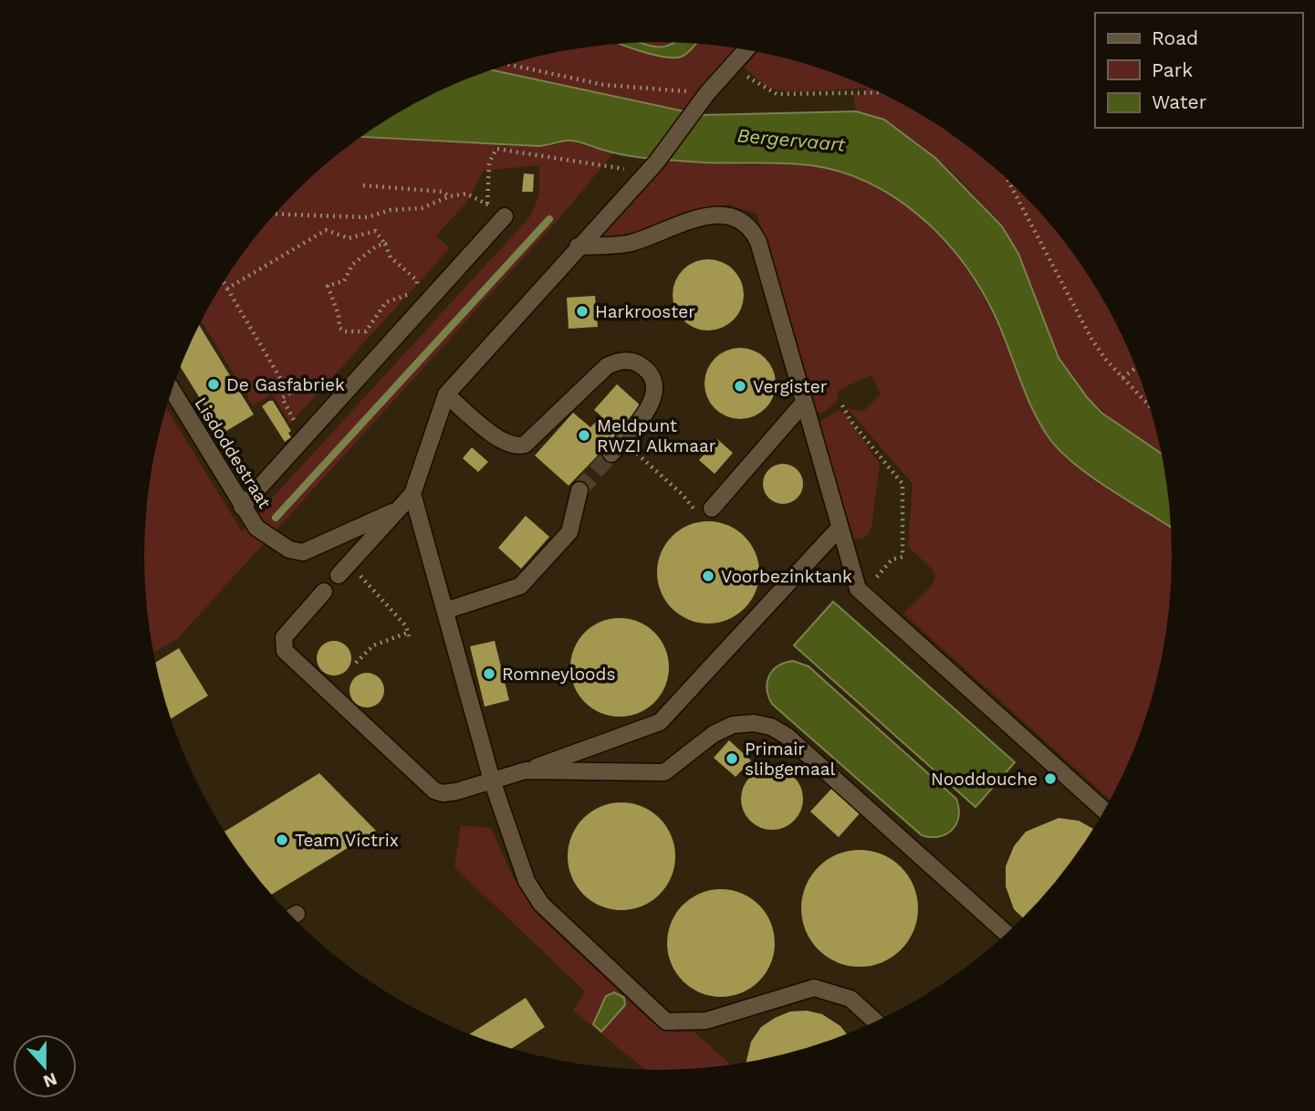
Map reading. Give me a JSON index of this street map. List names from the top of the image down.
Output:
{
  "streets": {
    "street": ["Lisdoddestraat"]
  },
  "water": ["Bergervaart"],
  "places": [
    "Harkrooster",
    "De Gasfabriek",
    "Vergister",
    "Meldpunt RWZI Alkmaar",
    "Voorbezinktank",
    "Romneyloods",
    "Primair slibgemaal",
    "Nooddouche",
    "Team Victrix"
  ],
  "legend": ["Road", "Park", "Water"],
  "north": "bottom"
}
